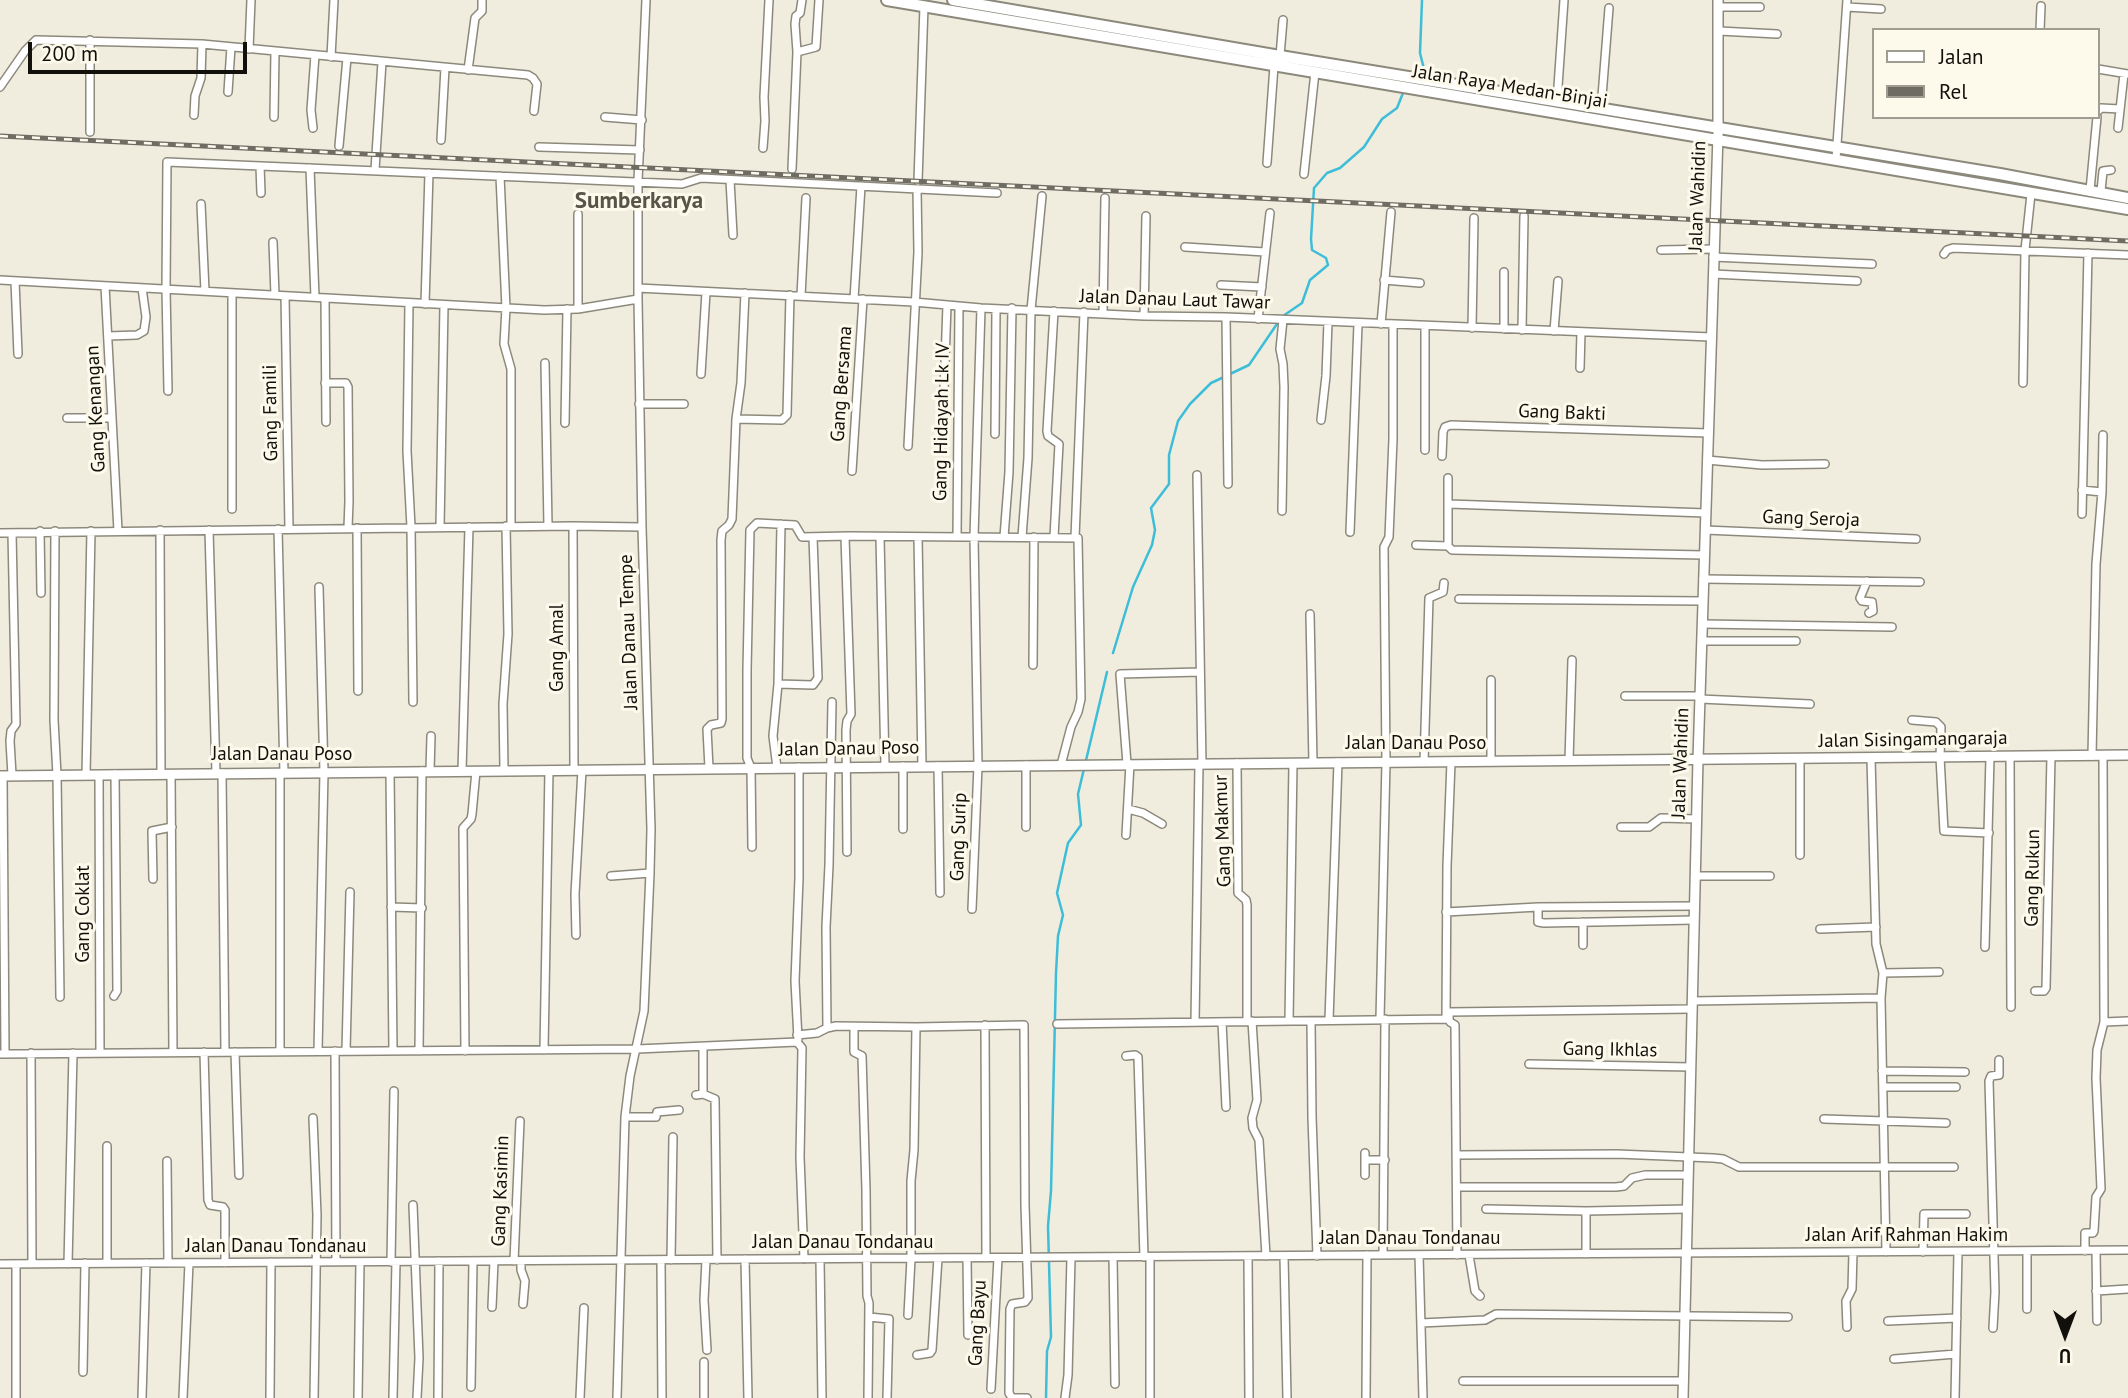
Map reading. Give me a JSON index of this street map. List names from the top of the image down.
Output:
{
  "streets": {
    "main road": ["Jalan Raya Medan-Binjai"],
    "street": [
      "Jalan Wahidin",
      "Jalan Danau Laut Tawar",
      "Gang Bersama",
      "Gang Kenangan",
      "Gang Famili",
      "Gang Bakti",
      "Gang Hidayah Lk IV",
      "Gang Seroja",
      "Jalan Danau Tempe",
      "Gang Amal",
      "Jalan Sisingamangaraja",
      "Jalan Danau Poso",
      "Gang Makmur",
      "Gang Surip",
      "Gang Rukun",
      "Gang Coklat",
      "Gang Ikhlas",
      "Gang Kasimin",
      "Jalan Arif Rahman Hakim",
      "Jalan Danau Tondanau",
      "Gang Bayu"
    ]
  },
  "crossings": [
    ["Jalan Raya Medan-Binjai", "Jalan Wahidin"],
    ["Jalan Wahidin", "Jalan Danau Laut Tawar"],
    ["Jalan Wahidin", "Gang Bakti"],
    ["Jalan Wahidin", "Gang Seroja"],
    ["Jalan Wahidin", "Jalan Sisingamangaraja"],
    ["Jalan Wahidin", "Jalan Danau Poso"],
    ["Jalan Wahidin", "Gang Ikhlas"],
    ["Jalan Wahidin", "Jalan Arif Rahman Hakim"],
    ["Jalan Wahidin", "Jalan Danau Tondanau"],
    ["Jalan Danau Laut Tawar", "Gang Bersama"],
    ["Jalan Danau Laut Tawar", "Gang Hidayah Lk IV"],
    ["Jalan Danau Laut Tawar", "Jalan Danau Tempe"],
    ["Jalan Danau Laut Tawar", "Gang Surip"],
    ["Jalan Danau Tempe", "Jalan Danau Poso"],
    ["Jalan Danau Tempe", "Jalan Danau Tondanau"],
    ["Gang Amal", "Jalan Danau Poso"],
    ["Jalan Sisingamangaraja", "Jalan Danau Poso"],
    ["Jalan Sisingamangaraja", "Gang Rukun"],
    ["Jalan Danau Poso", "Gang Makmur"],
    ["Jalan Danau Poso", "Gang Surip"],
    ["Jalan Danau Poso", "Gang Coklat"],
    ["Gang Makmur", "Jalan Danau Tondanau"],
    ["Gang Kasimin", "Jalan Danau Tondanau"],
    ["Jalan Arif Rahman Hakim", "Jalan Danau Tondanau"],
    ["Jalan Danau Tondanau", "Gang Bayu"]
  ],
  "districts": ["Sumberkarya"],
  "legend": ["Jalan", "Rel"],
  "scale_bar": "200 m",
  "north": "bottom"
}
